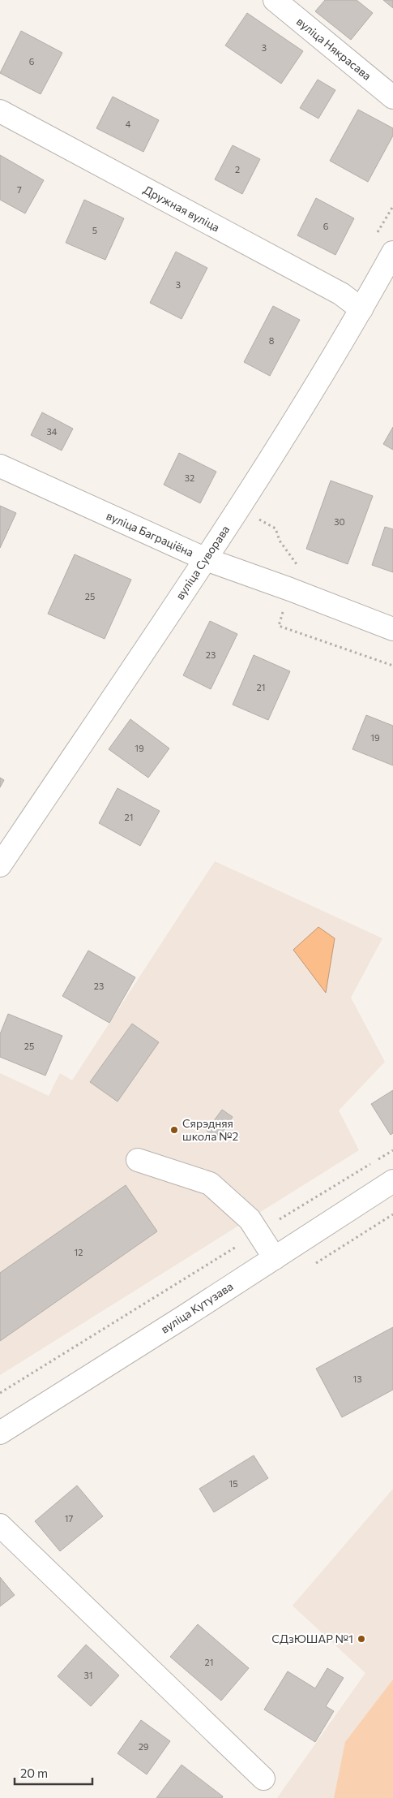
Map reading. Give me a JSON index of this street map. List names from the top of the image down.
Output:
{
  "streets": {
    "street": [
      "вуліца Някрасава",
      "Дружная вуліца",
      "вуліца Баграціёна",
      "вуліца Суворава",
      "вуліца Кутузава"
    ]
  },
  "crossings": [
    ["Дружная вуліца", "вуліца Суворава"],
    ["вуліца Баграціёна", "вуліца Суворава"]
  ],
  "places": ["Сярэдняя школа №2", "СДзЮШАР №1"],
  "house_numbers": [
    "3",
    "6",
    "4",
    "2",
    "7",
    "6",
    "5",
    "3",
    "8",
    "34",
    "32",
    "30",
    "25",
    "23",
    "21",
    "19",
    "19",
    "21",
    "23",
    "25",
    "12",
    "13",
    "15",
    "17",
    "21",
    "31",
    "29"
  ],
  "scale_bar": "20 m"
}
